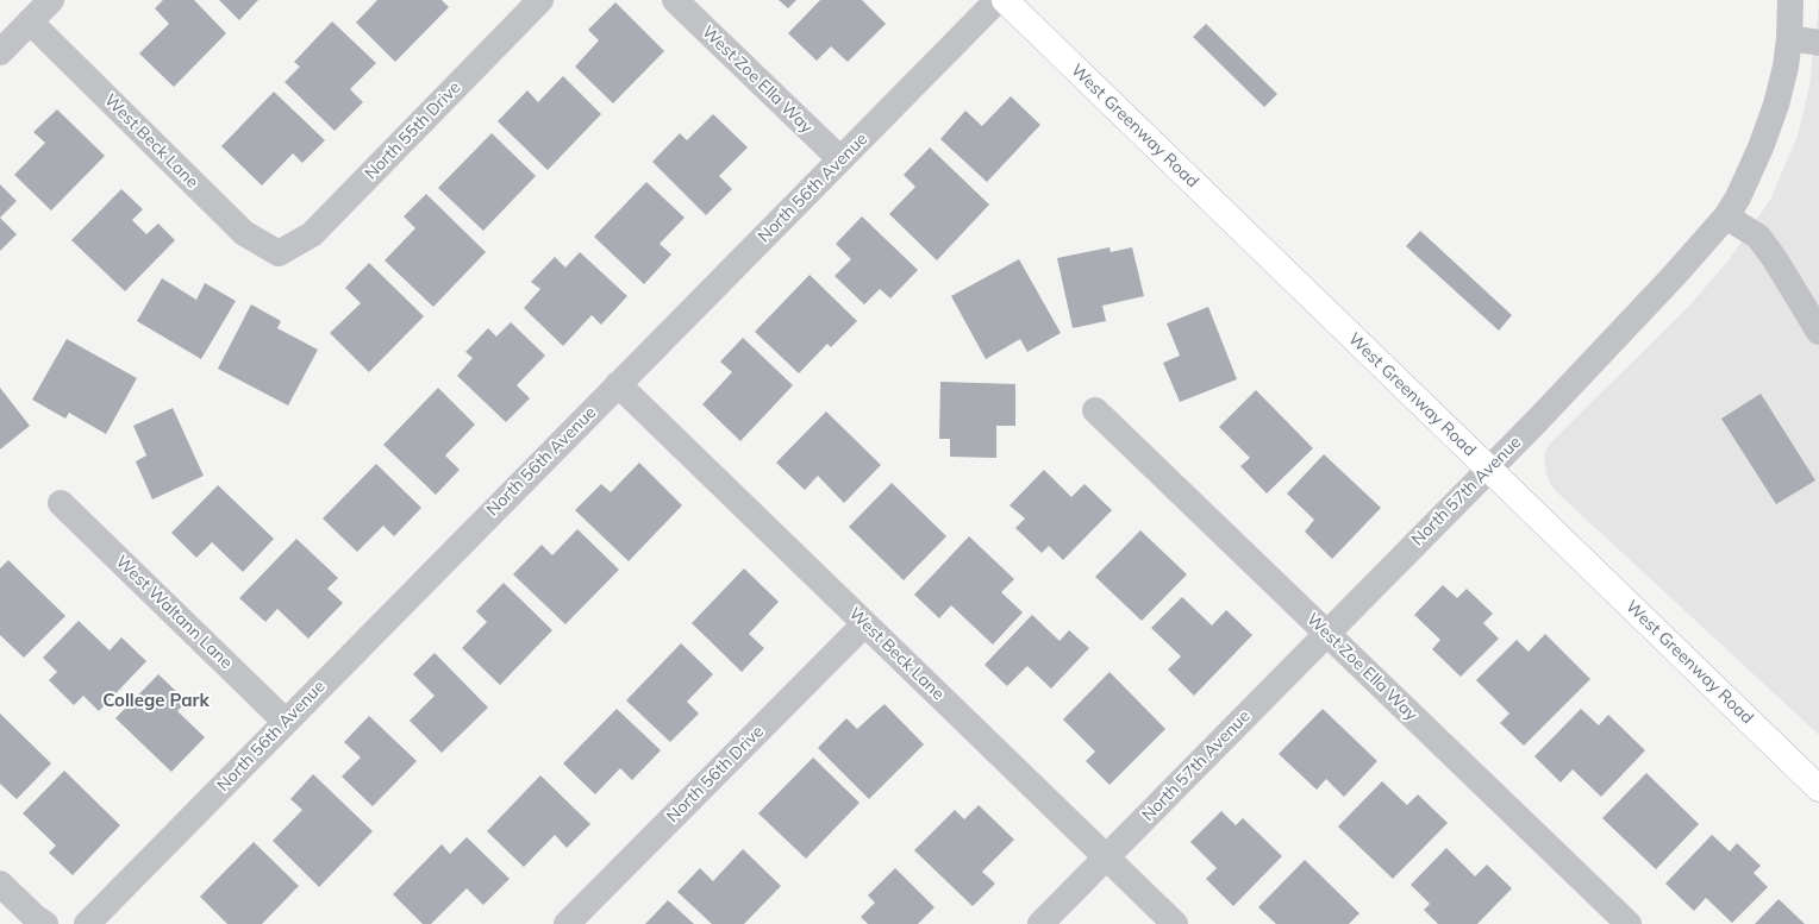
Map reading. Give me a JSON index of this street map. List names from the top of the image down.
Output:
{
  "streets": {
    "main road": ["West Greenway Road"],
    "street": [
      "West Zoe Ella Way",
      "North 55th Drive",
      "West Beck Lane",
      "North 56th Avenue",
      "North 57th Avenue",
      "West Waltann Lane",
      "North 56th Drive"
    ]
  },
  "crossings": [
    ["West Zoe Ella Way", "North 56th Avenue"],
    ["West Zoe Ella Way", "North 57th Avenue"],
    ["West Greenway Road", "North 57th Avenue"],
    ["North 55th Drive", "West Beck Lane"],
    ["West Beck Lane", "North 56th Avenue"],
    ["West Beck Lane", "North 57th Avenue"],
    ["West Beck Lane", "North 56th Drive"],
    ["North 56th Avenue", "West Waltann Lane"]
  ],
  "districts": ["College Park"]
}
